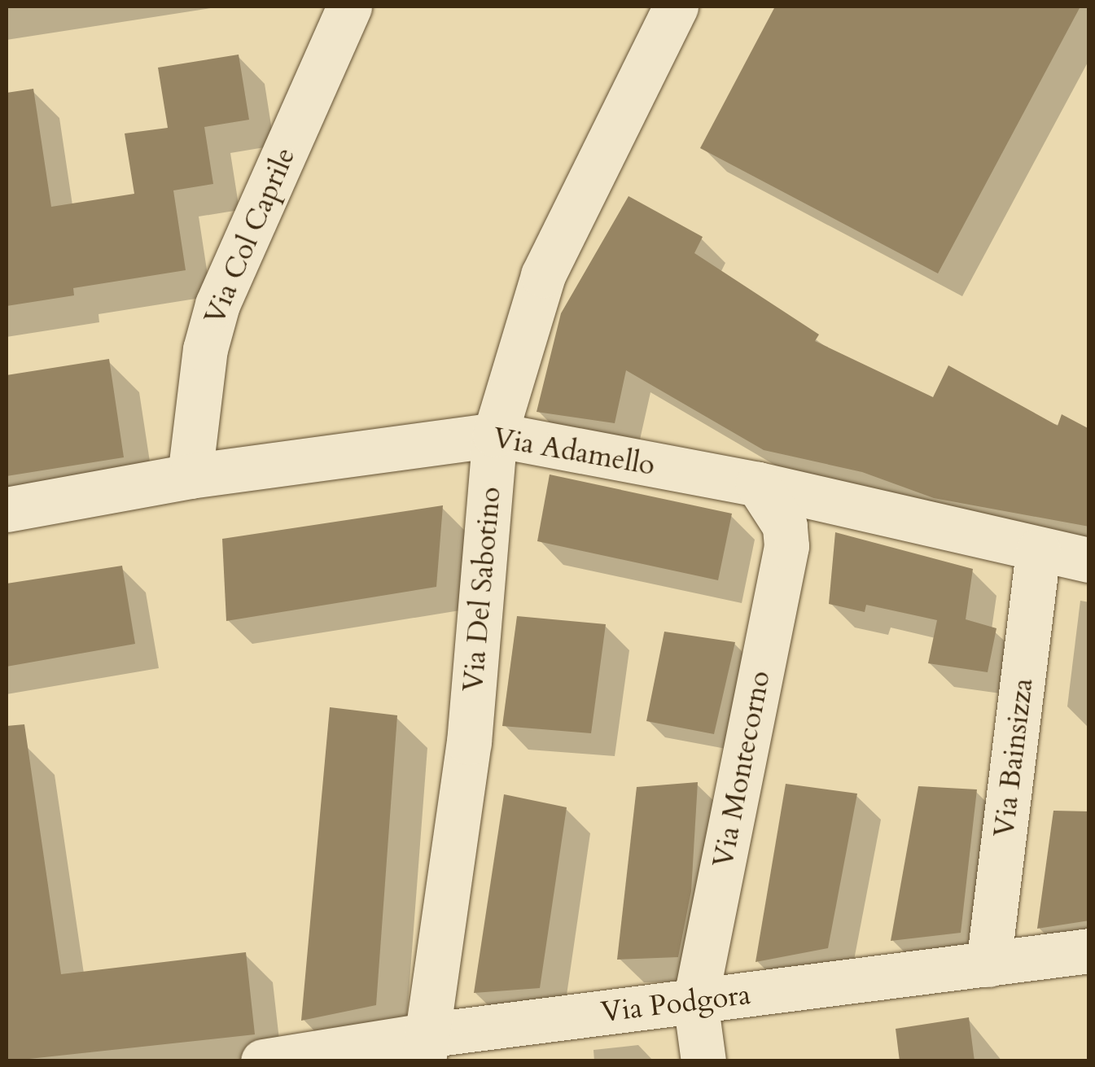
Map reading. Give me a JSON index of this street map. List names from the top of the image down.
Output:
{
  "streets": {
    "street": [
      "Via Col Caprile",
      "Via Adamello",
      "Via Del Sabotino",
      "Via Bainsizza",
      "Via Montecorno",
      "Via Podgora"
    ]
  },
  "crossings": [
    ["Via Col Caprile", "Via Adamello"],
    ["Via Adamello", "Via Del Sabotino"],
    ["Via Adamello", "Via Bainsizza"],
    ["Via Adamello", "Via Montecorno"],
    ["Via Del Sabotino", "Via Podgora"],
    ["Via Bainsizza", "Via Podgora"],
    ["Via Montecorno", "Via Podgora"]
  ]
}
